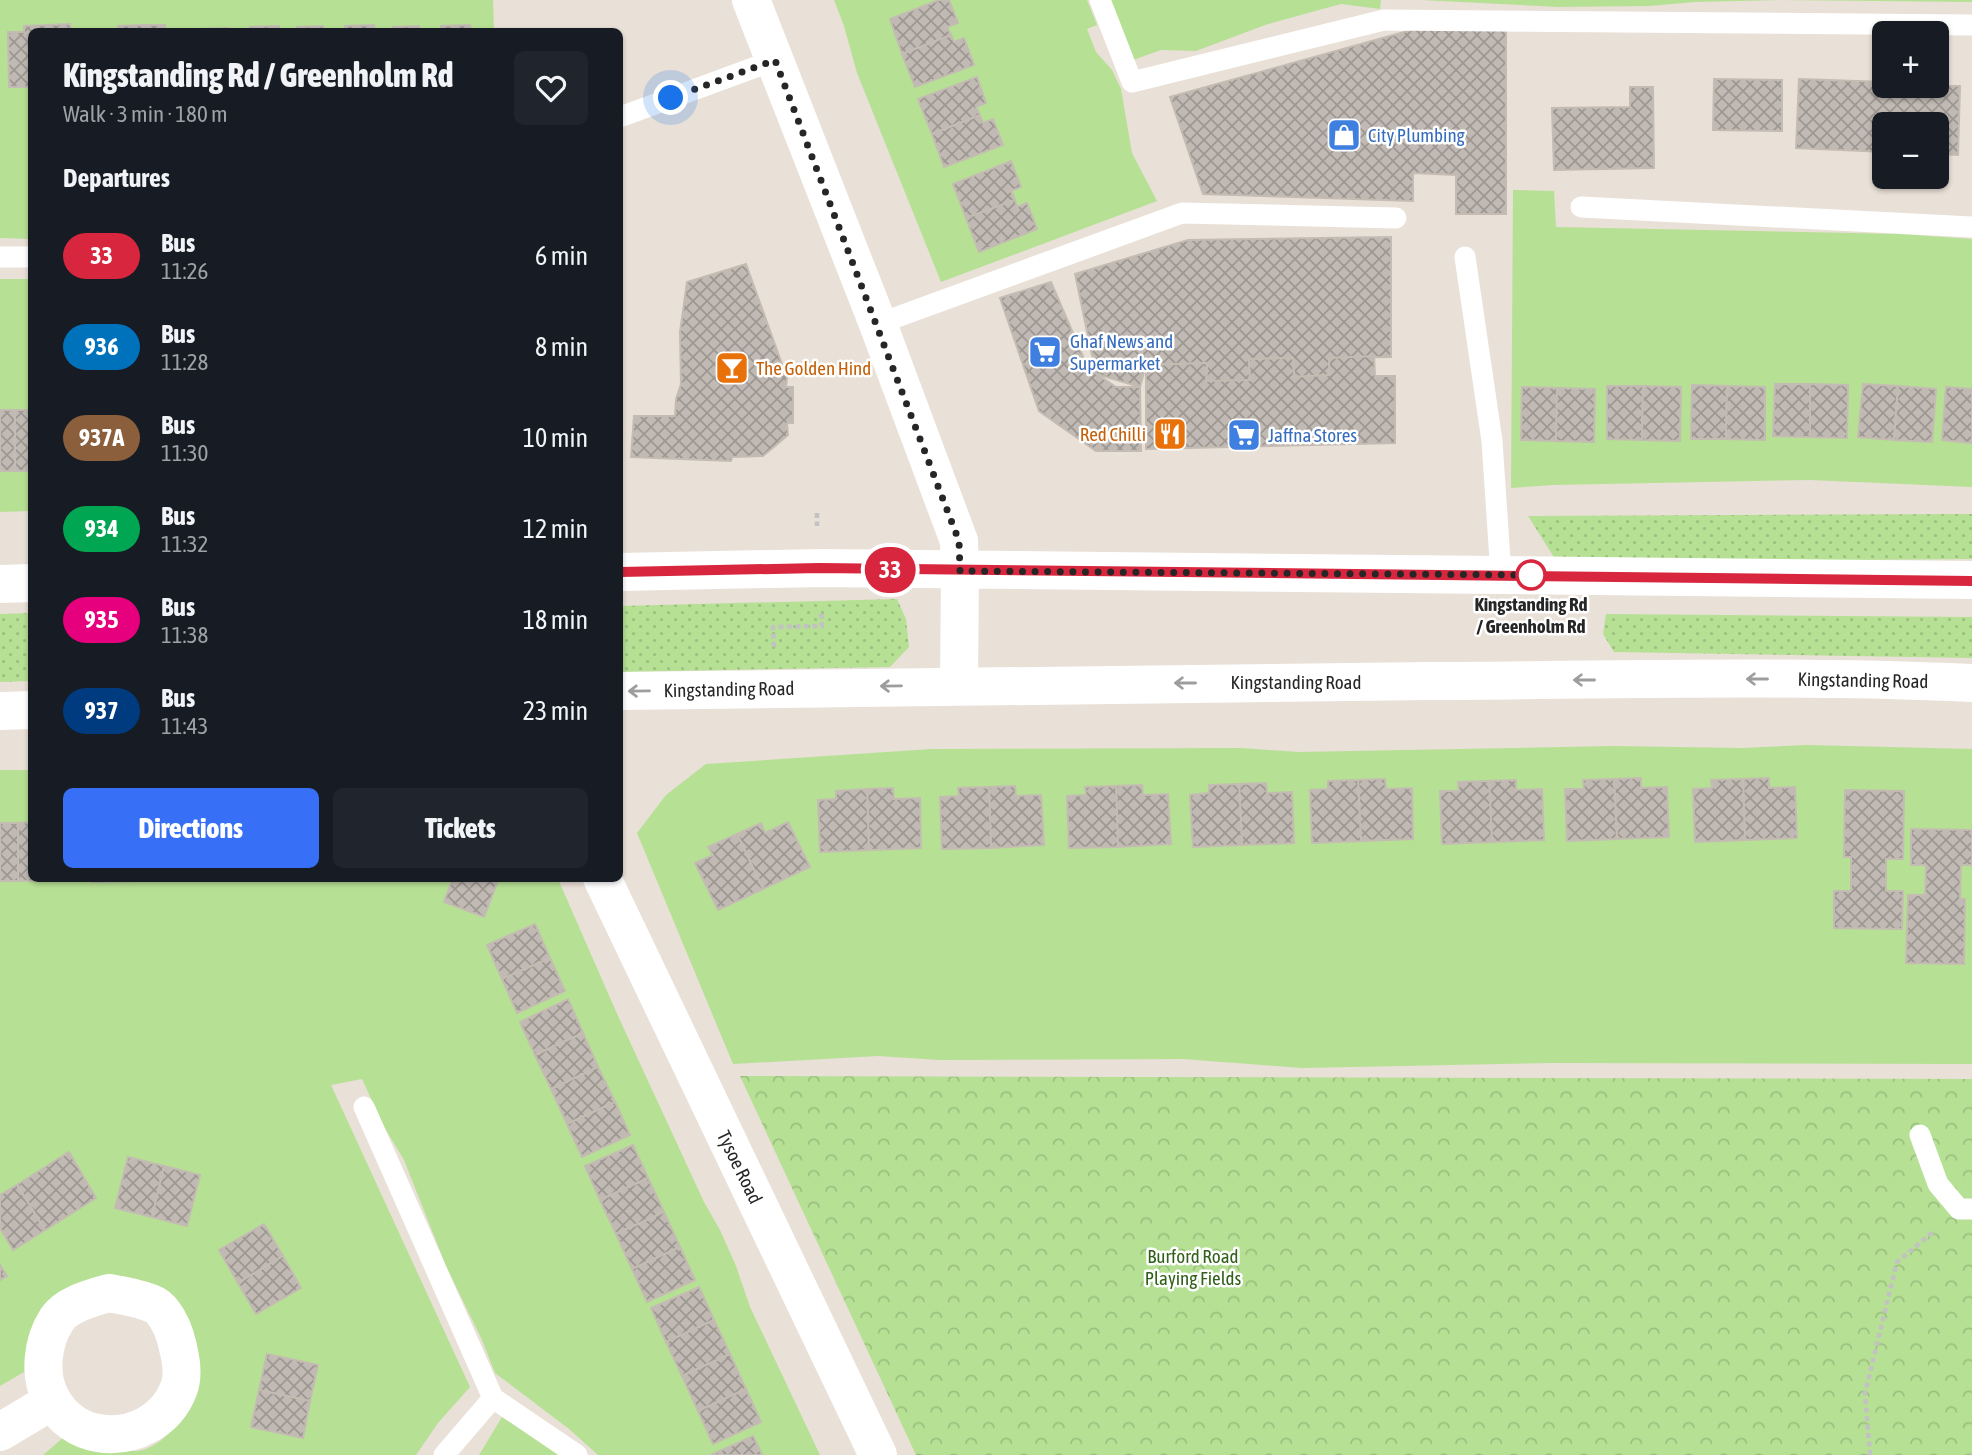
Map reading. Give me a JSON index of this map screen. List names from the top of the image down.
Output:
{
  "streets": {
    "main road": ["Kingstanding Road", "Tysoe Road"]
  },
  "parks": ["Burford Road Playing Fields"],
  "places": {
    "shop": ["City Plumbing"],
    "supermarket": ["Ghaf News and Supermarket", "Jaffna Stores"],
    "bar": ["The Golden Hind"],
    "restaurant": ["Red Chilli"],
    "other": ["Kingstanding Rd / Greenholm Rd"]
  },
  "lines": ["bus line 33"],
  "page": {
    "on_map": "33",
    "map_buttons": ["+", "−"],
    "heading": [
      ["Kingstanding Rd / Greenholm Rd", "Walk · 3 min · 180 m"],
      "Departures"
    ],
    "list": [
      {
        "mark": "33",
        "name": "Bus",
        "note": "11:26",
        "value": "6 min"
      },
      {
        "mark": "936",
        "name": "Bus",
        "note": "11:28",
        "value": "8 min"
      },
      {
        "mark": "937A",
        "name": "Bus",
        "note": "11:30",
        "value": "10 min"
      },
      {
        "mark": "934",
        "name": "Bus",
        "note": "11:32",
        "value": "12 min"
      },
      {
        "mark": "935",
        "name": "Bus",
        "note": "11:38",
        "value": "18 min"
      },
      {
        "mark": "937",
        "name": "Bus",
        "note": "11:43",
        "value": "23 min"
      }
    ],
    "buttons": ["Directions", "Tickets"]
  }
}
